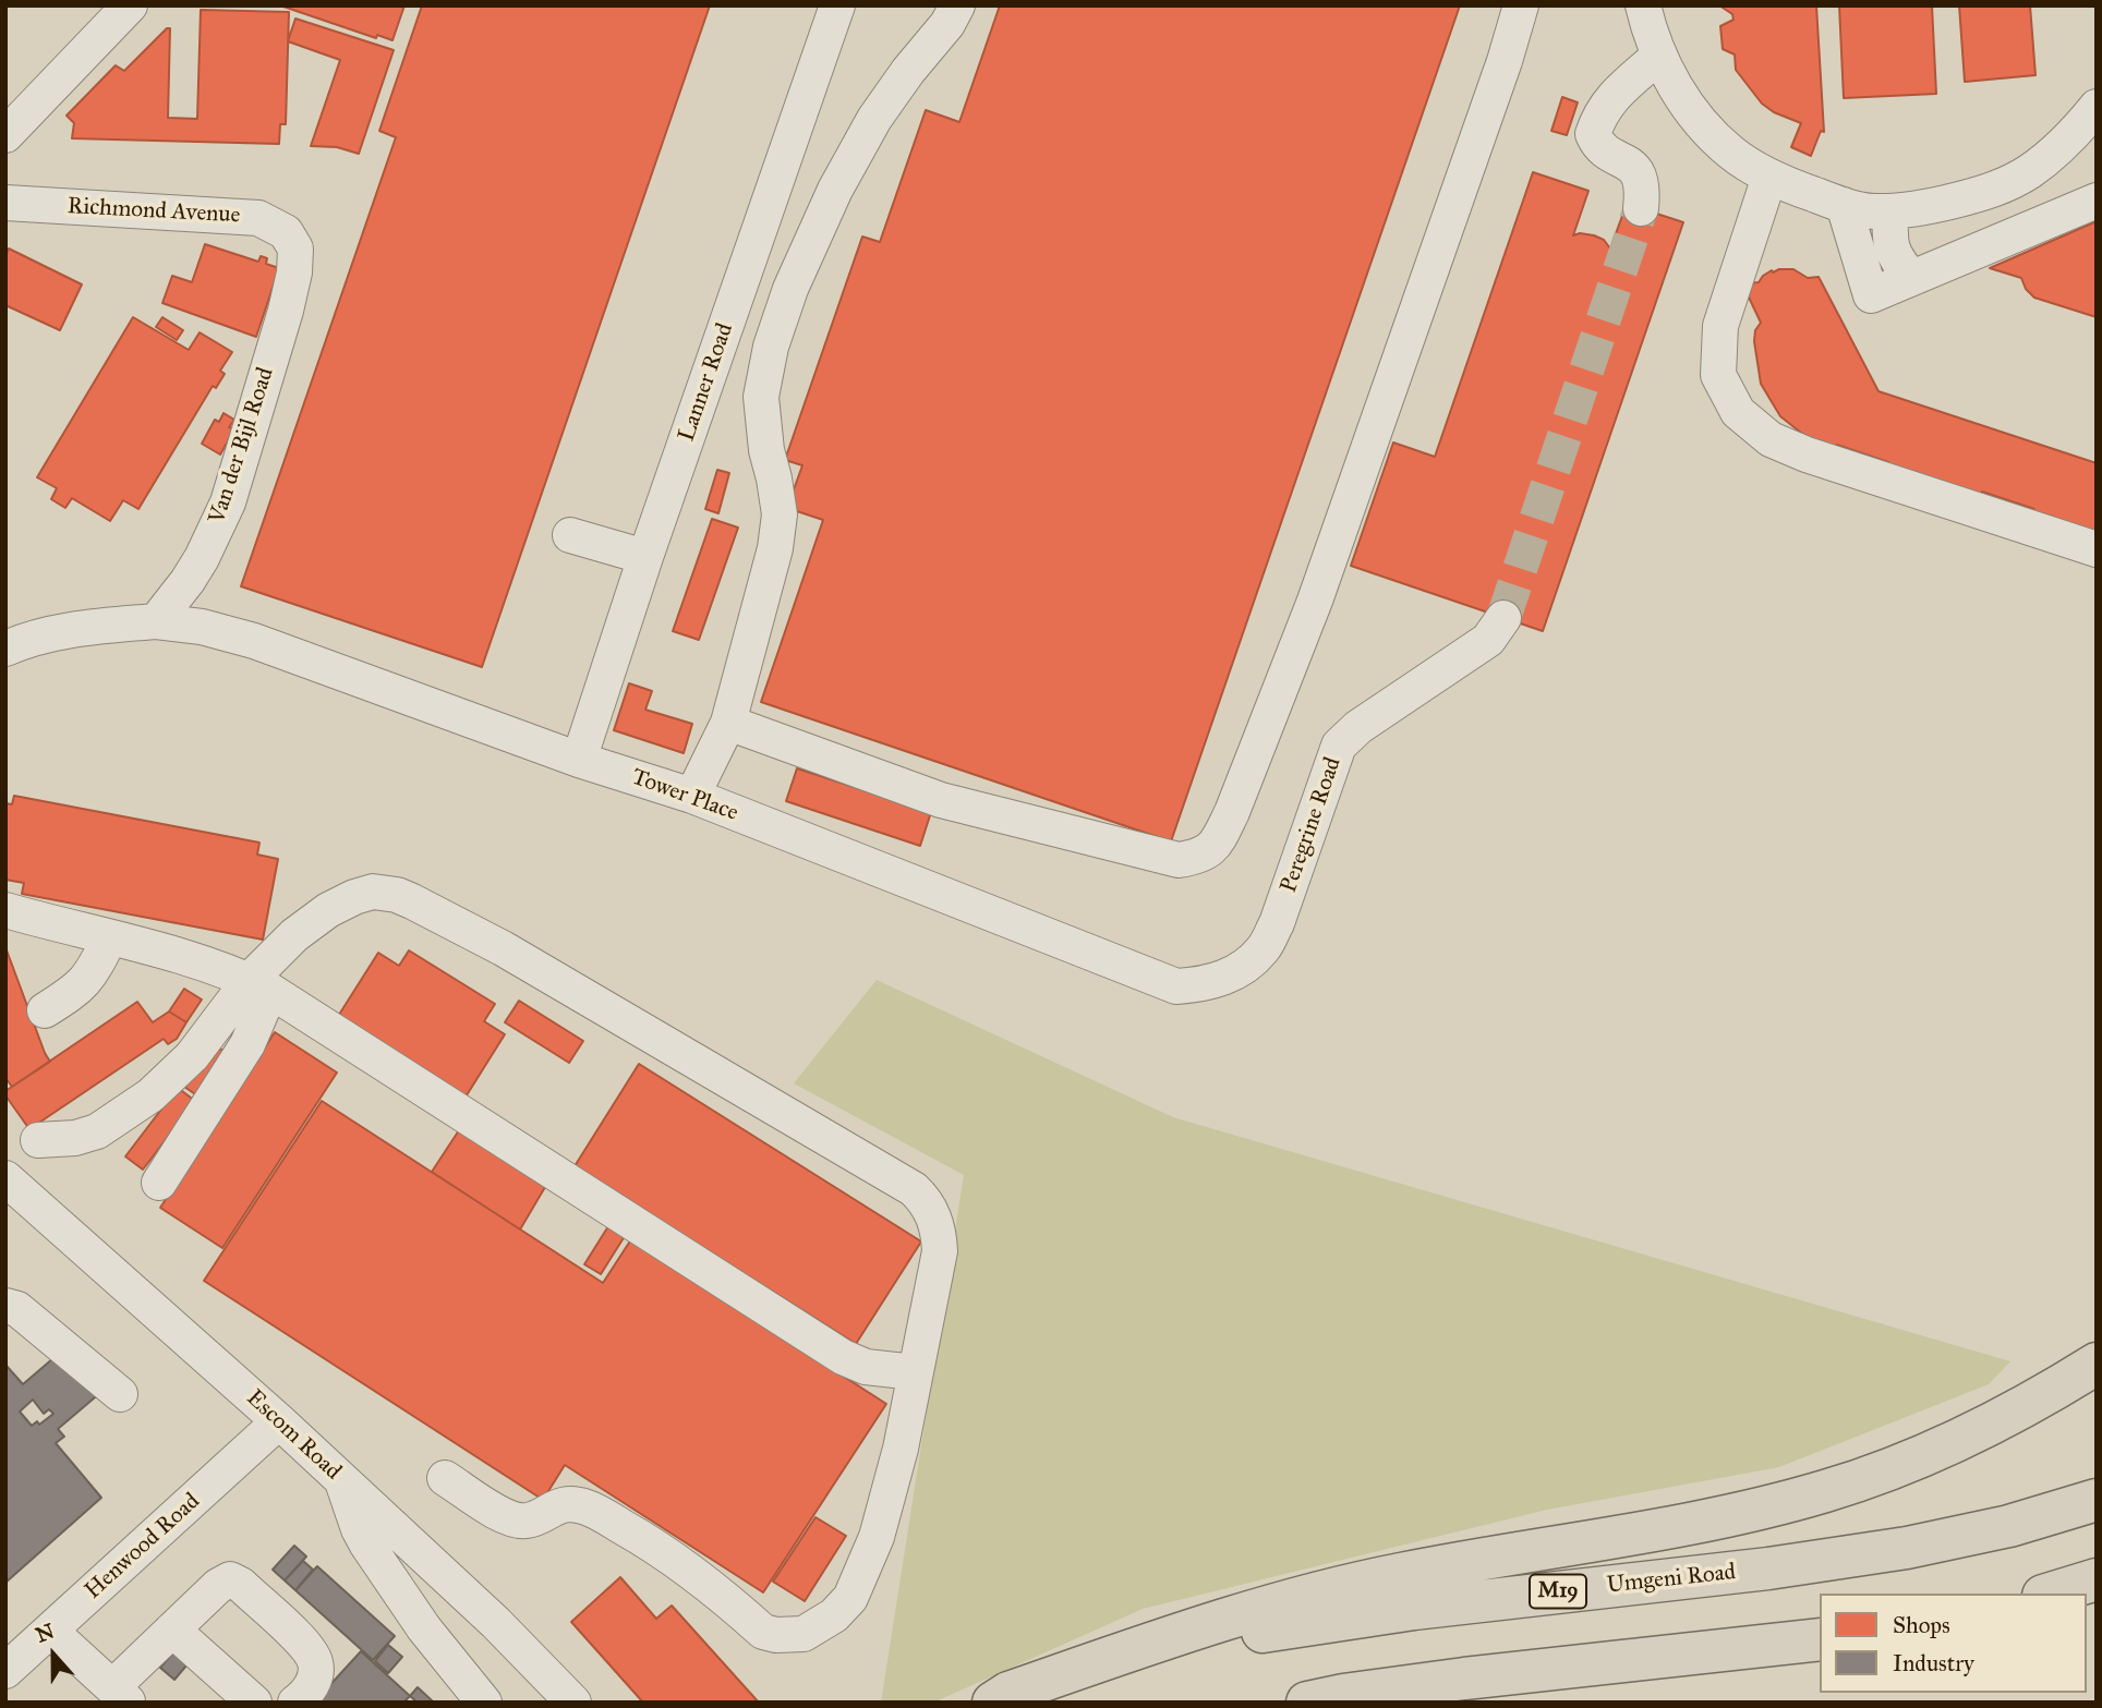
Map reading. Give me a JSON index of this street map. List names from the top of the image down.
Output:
{
  "streets": {
    "highway": ["Umgeni Road", "M19"],
    "street": [
      "Richmond Avenue",
      "Lanner Road",
      "Van der Bijl Road",
      "Tower Place",
      "Peregrine Road",
      "Escom Road",
      "Henwood Road"
    ]
  },
  "crossings": [
    ["Richmond Avenue", "Van der Bijl Road"],
    ["Lanner Road", "Tower Place"],
    ["Van der Bijl Road", "Tower Place"],
    ["Tower Place", "Peregrine Road"],
    ["Escom Road", "Henwood Road"]
  ],
  "legend": ["Shops", "Industry"],
  "north": "top"
}
